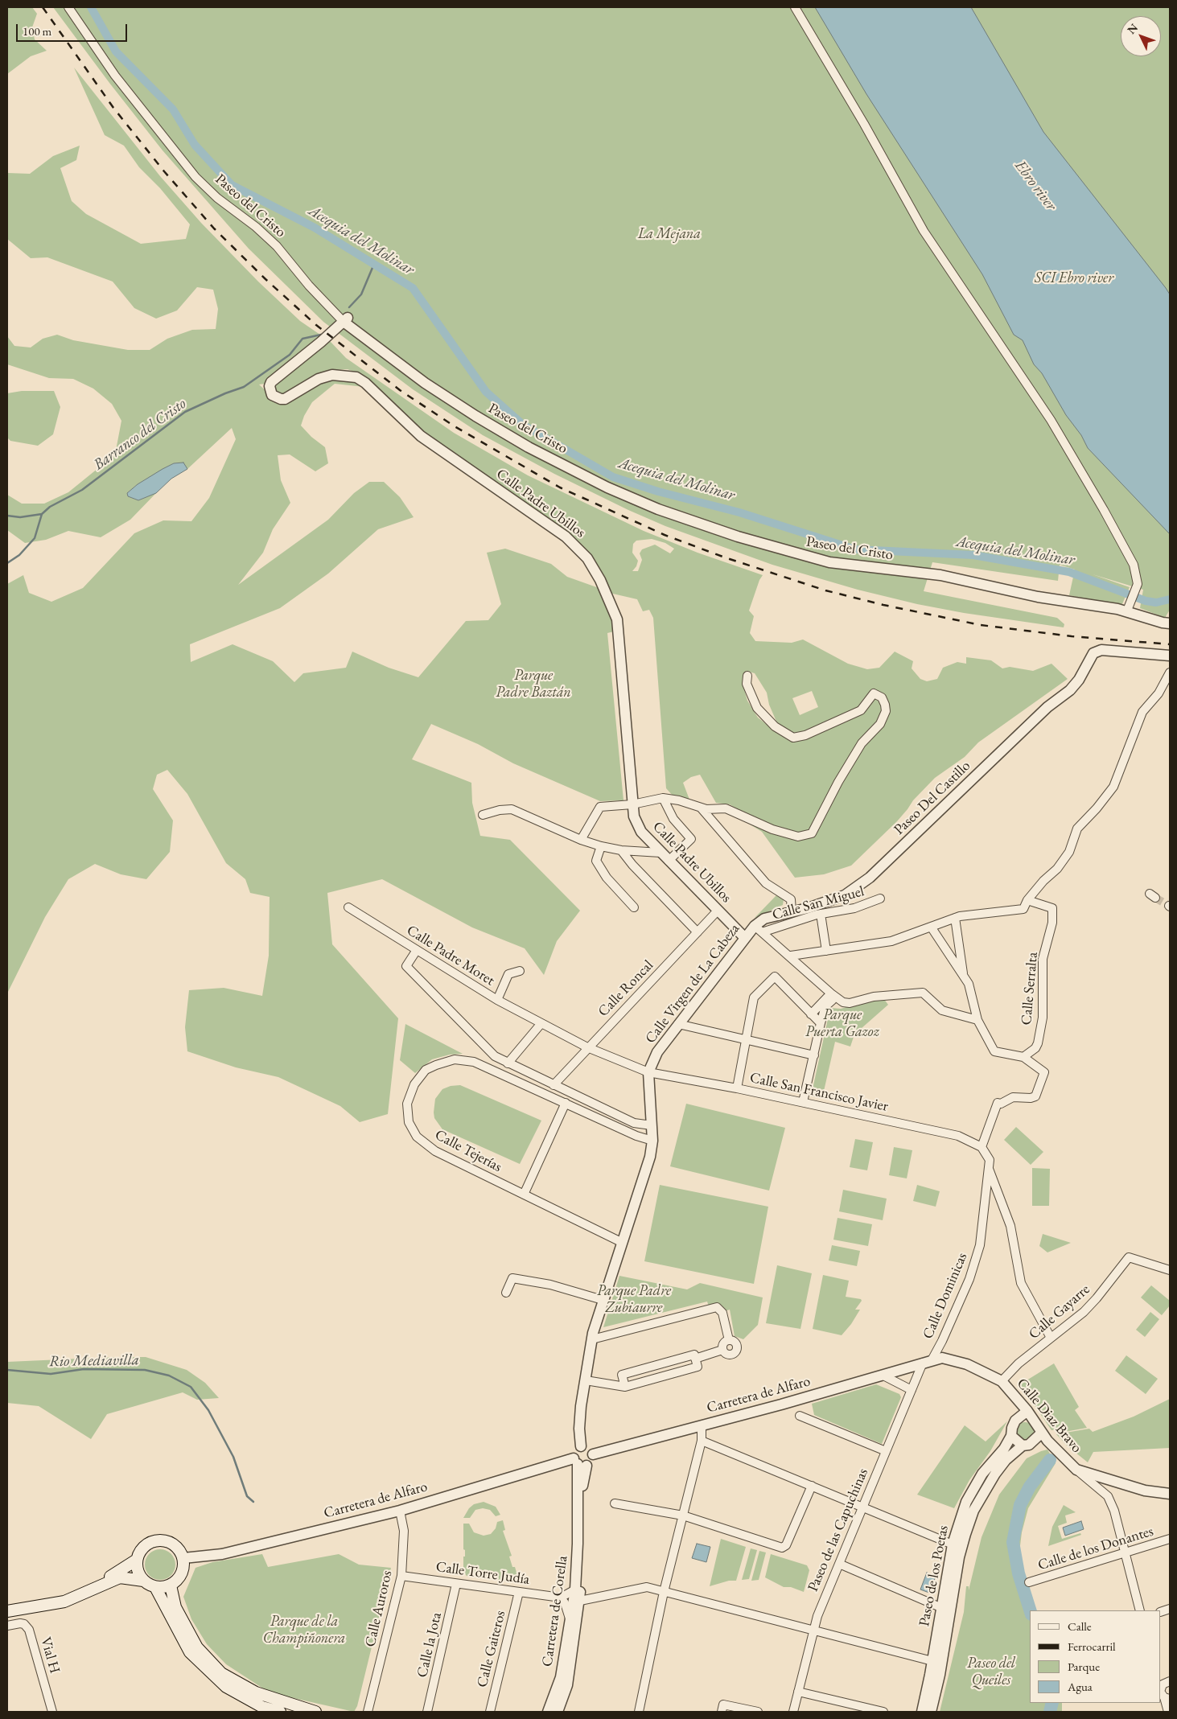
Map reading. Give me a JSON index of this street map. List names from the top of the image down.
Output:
{
  "streets": {
    "street": [
      "Paseo del Cristo",
      "Calle Padre Ubillos",
      "Paseo Del Castillo",
      "Calle San Miguel",
      "Calle Padre Moret",
      "Calle Virgen de La Cabeza",
      "Calle Roncal",
      "Calle Serralta",
      "Calle San Francisco Javier",
      "Calle Tejerías",
      "Calle Dominicas",
      "Calle Gayarre",
      "Carretera de Alfaro",
      "Calle Diaz Bravo",
      "Paseo de las Capuchinas",
      "Calle de los Donantes",
      "Calle Torre Judía",
      "Paseo de los Poetas",
      "Calle Auroros",
      "Carretera de Corella",
      "Calle la Jota",
      "Calle Gaiteros",
      "Vial H"
    ]
  },
  "crossings": [
    ["Paseo del Cristo", "Calle Padre Ubillos"],
    ["Calle Padre Ubillos", "Calle Virgen de La Cabeza"],
    ["Calle Padre Ubillos", "Calle Roncal"],
    ["Paseo Del Castillo", "Calle San Miguel"],
    ["Paseo Del Castillo", "Calle Virgen de La Cabeza"],
    ["Calle San Miguel", "Calle Virgen de La Cabeza"],
    ["Calle Padre Moret", "Calle Virgen de La Cabeza"],
    ["Calle Padre Moret", "Calle Roncal"],
    ["Calle Padre Moret", "Calle San Francisco Javier"],
    ["Calle Virgen de La Cabeza", "Calle San Francisco Javier"],
    ["Calle Virgen de La Cabeza", "Calle Tejerías"],
    ["Calle Virgen de La Cabeza", "Carretera de Alfaro"],
    ["Calle Virgen de La Cabeza", "Carretera de Corella"],
    ["Calle San Francisco Javier", "Calle Dominicas"],
    ["Calle Dominicas", "Carretera de Alfaro"],
    ["Calle Dominicas", "Calle Diaz Bravo"],
    ["Calle Dominicas", "Paseo de las Capuchinas"],
    ["Calle Gayarre", "Calle Diaz Bravo"],
    ["Carretera de Alfaro", "Calle Diaz Bravo"],
    ["Carretera de Alfaro", "Paseo de las Capuchinas"],
    ["Carretera de Alfaro", "Calle Auroros"],
    ["Carretera de Alfaro", "Carretera de Corella"],
    ["Calle Diaz Bravo", "Paseo de las Capuchinas"],
    ["Calle Diaz Bravo", "Paseo de los Poetas"],
    ["Calle Torre Judía", "Calle Auroros"],
    ["Calle Torre Judía", "Calle la Jota"],
    ["Calle Torre Judía", "Calle Gaiteros"]
  ],
  "water": [
    "Ebro river",
    "Acequia del Molinar",
    "Barranco del Cristo",
    "Rio Mediavilla"
  ],
  "parks": [
    "La Mejana",
    "SCI Ebro river",
    "Parque Padre Baztán",
    "Parque Puerta Gazoz",
    "Parque Padre Zubiaurre",
    "Parque de la Champiñonera",
    "Paseo del Queiles"
  ],
  "legend": [
    "Calle",
    "Ferrocarril",
    "Parque",
    "Agua"
  ],
  "scale_bar": "100 m",
  "north": "top left"
}
